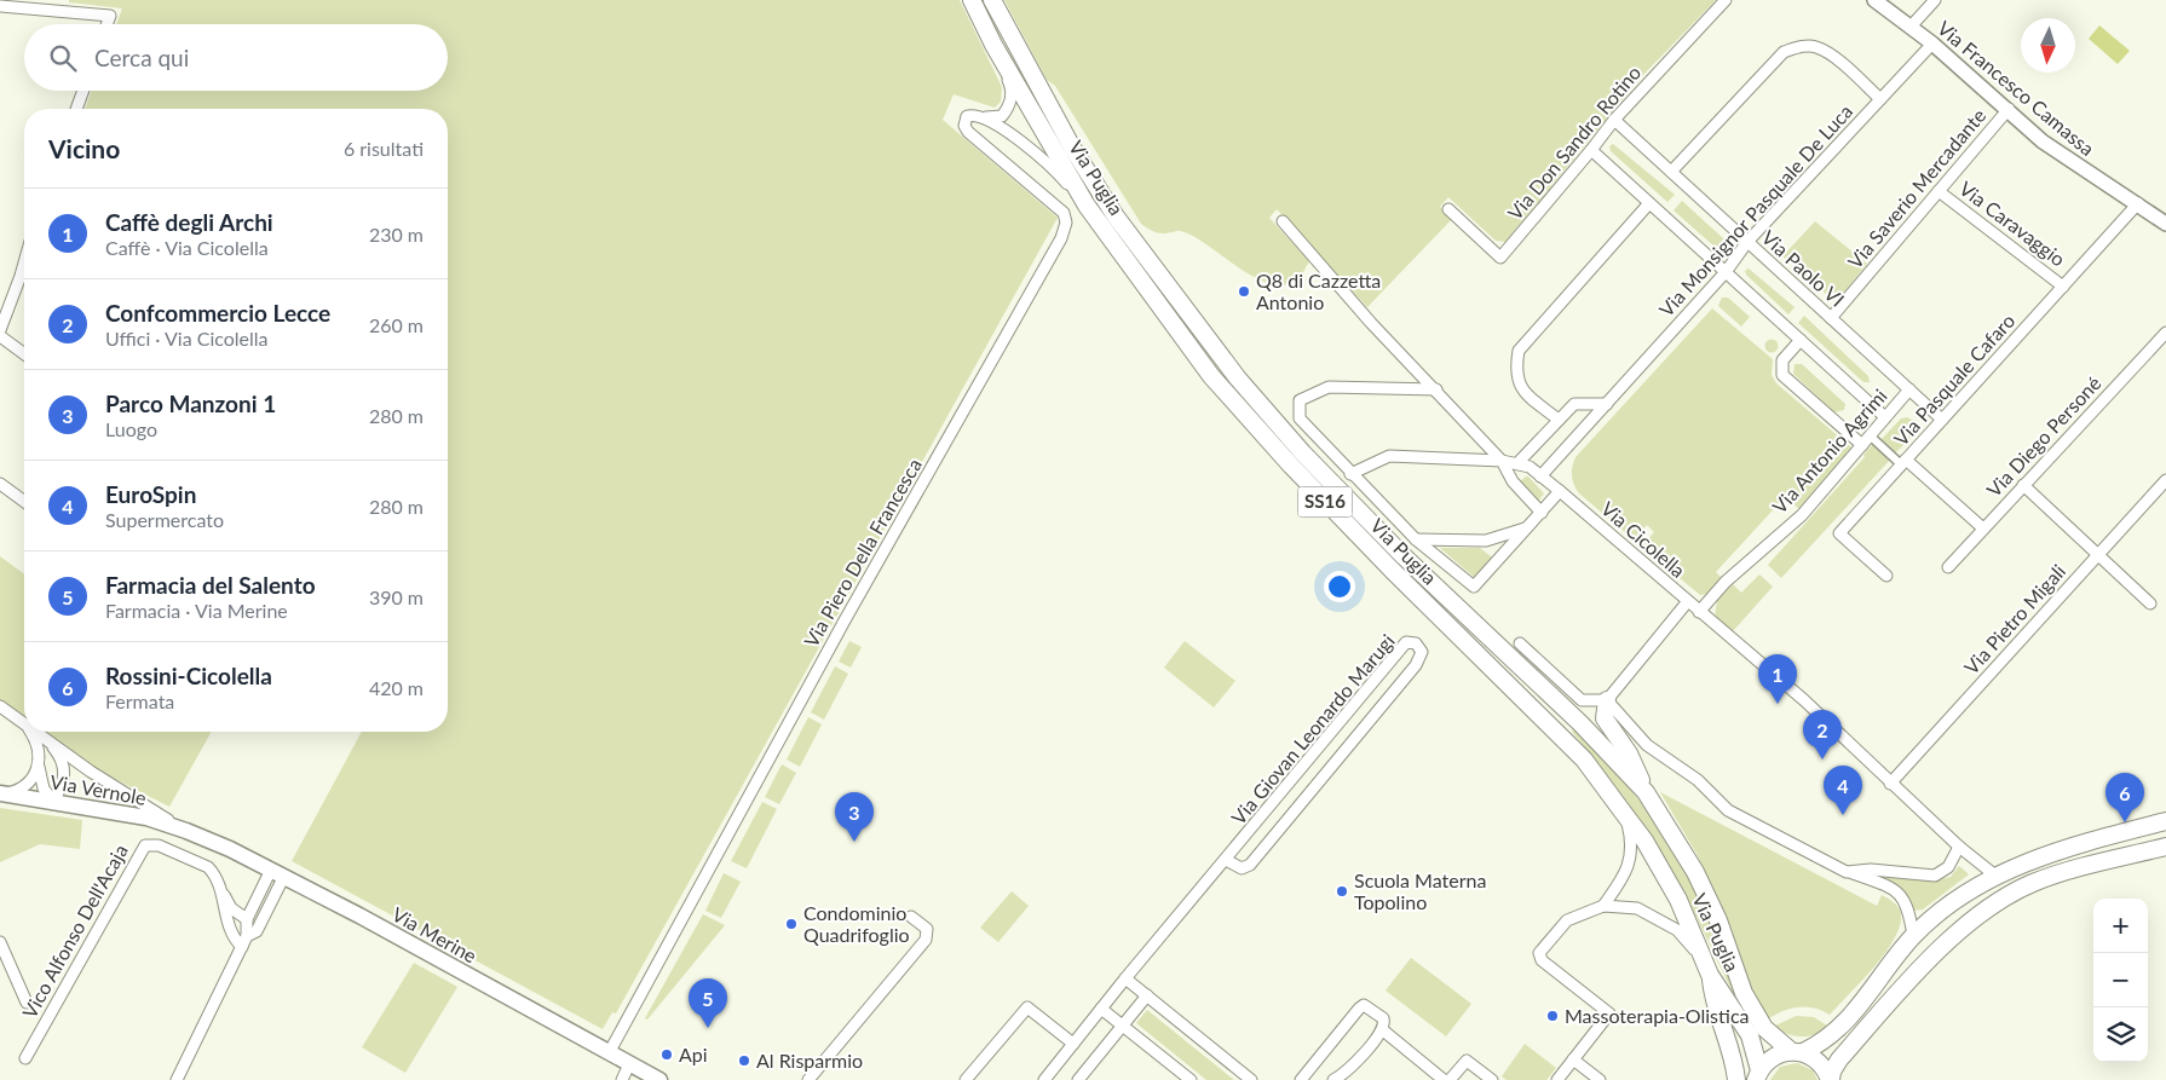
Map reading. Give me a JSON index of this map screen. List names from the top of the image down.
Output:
{
  "streets": {
    "main road": [
      "Via Puglia",
      "SS16",
      "Via Vernole",
      "Via Merine"
    ],
    "street": [
      "Via Francesco Camassa",
      "Via Don Sandro Rotino",
      "Via Saverio Mercadante",
      "Via Monsignor Pasquale De Luca",
      "Via Caravaggio",
      "Via Paolo VI",
      "Via Pasquale Cafaro",
      "Via Diego Personé",
      "Via Antonio Agrimi",
      "Via Cicolella",
      "Via Piero Della Francesca",
      "Via Pietro Migali",
      "Via Giovan Leonardo Marugi",
      "Vico Alfonso Dell'Acaja"
    ]
  },
  "crossings": [
    ["Via Francesco Camassa", "Via Saverio Mercadante"],
    ["Via Francesco Camassa", "Via Monsignor Pasquale De Luca"],
    ["Via Francesco Camassa", "Via Pasquale Cafaro"],
    ["Via Don Sandro Rotino", "Via Paolo VI"],
    ["Via Puglia", "SS16"],
    ["Via Puglia", "Via Piero Della Francesca"],
    ["Via Saverio Mercadante", "Via Caravaggio"],
    ["Via Saverio Mercadante", "Via Paolo VI"],
    ["Via Monsignor Pasquale De Luca", "Via Paolo VI"],
    ["Via Monsignor Pasquale De Luca", "Via Cicolella"],
    ["Via Caravaggio", "Via Pasquale Cafaro"],
    ["Via Paolo VI", "Via Pasquale Cafaro"],
    ["Via Paolo VI", "Via Antonio Agrimi"],
    ["Via Antonio Agrimi", "Via Cicolella"],
    ["Via Cicolella", "Via Pietro Migali"],
    ["Via Piero Della Francesca", "Via Merine"],
    ["Via Vernole", "Via Merine"]
  ],
  "places": [
    "Q8 di Cazzetta Antonio",
    "Scuola Materna Topolino",
    "Condominio Quadrifoglio",
    "Massoterapia-Olistica",
    "Api",
    "Al Risparmio"
  ],
  "north": "bottom",
  "page": {
    "search": "Cerca qui",
    "heading": ["Vicino", "6 risultati"],
    "list": [
      {
        "mark": "1",
        "name": "Caffè degli Archi",
        "note": "Caffè · Via Cicolella",
        "value": "230 m"
      },
      {
        "mark": "2",
        "name": "Confcommercio Lecce",
        "note": "Uffici · Via Cicolella",
        "value": "260 m"
      },
      {
        "mark": "3",
        "name": "Parco Manzoni 1",
        "note": "Luogo",
        "value": "280 m"
      },
      {
        "mark": "4",
        "name": "EuroSpin",
        "note": "Supermercato",
        "value": "280 m"
      },
      {
        "mark": "5",
        "name": "Farmacia del Salento",
        "note": "Farmacia · Via Merine",
        "value": "390 m"
      },
      {
        "mark": "6",
        "name": "Rossini-Cicolella",
        "note": "Fermata",
        "value": "420 m"
      }
    ],
    "pins": [
      "1",
      "2",
      "4",
      "6",
      "3",
      "5"
    ],
    "map_buttons": ["+", "−"]
  }
}
